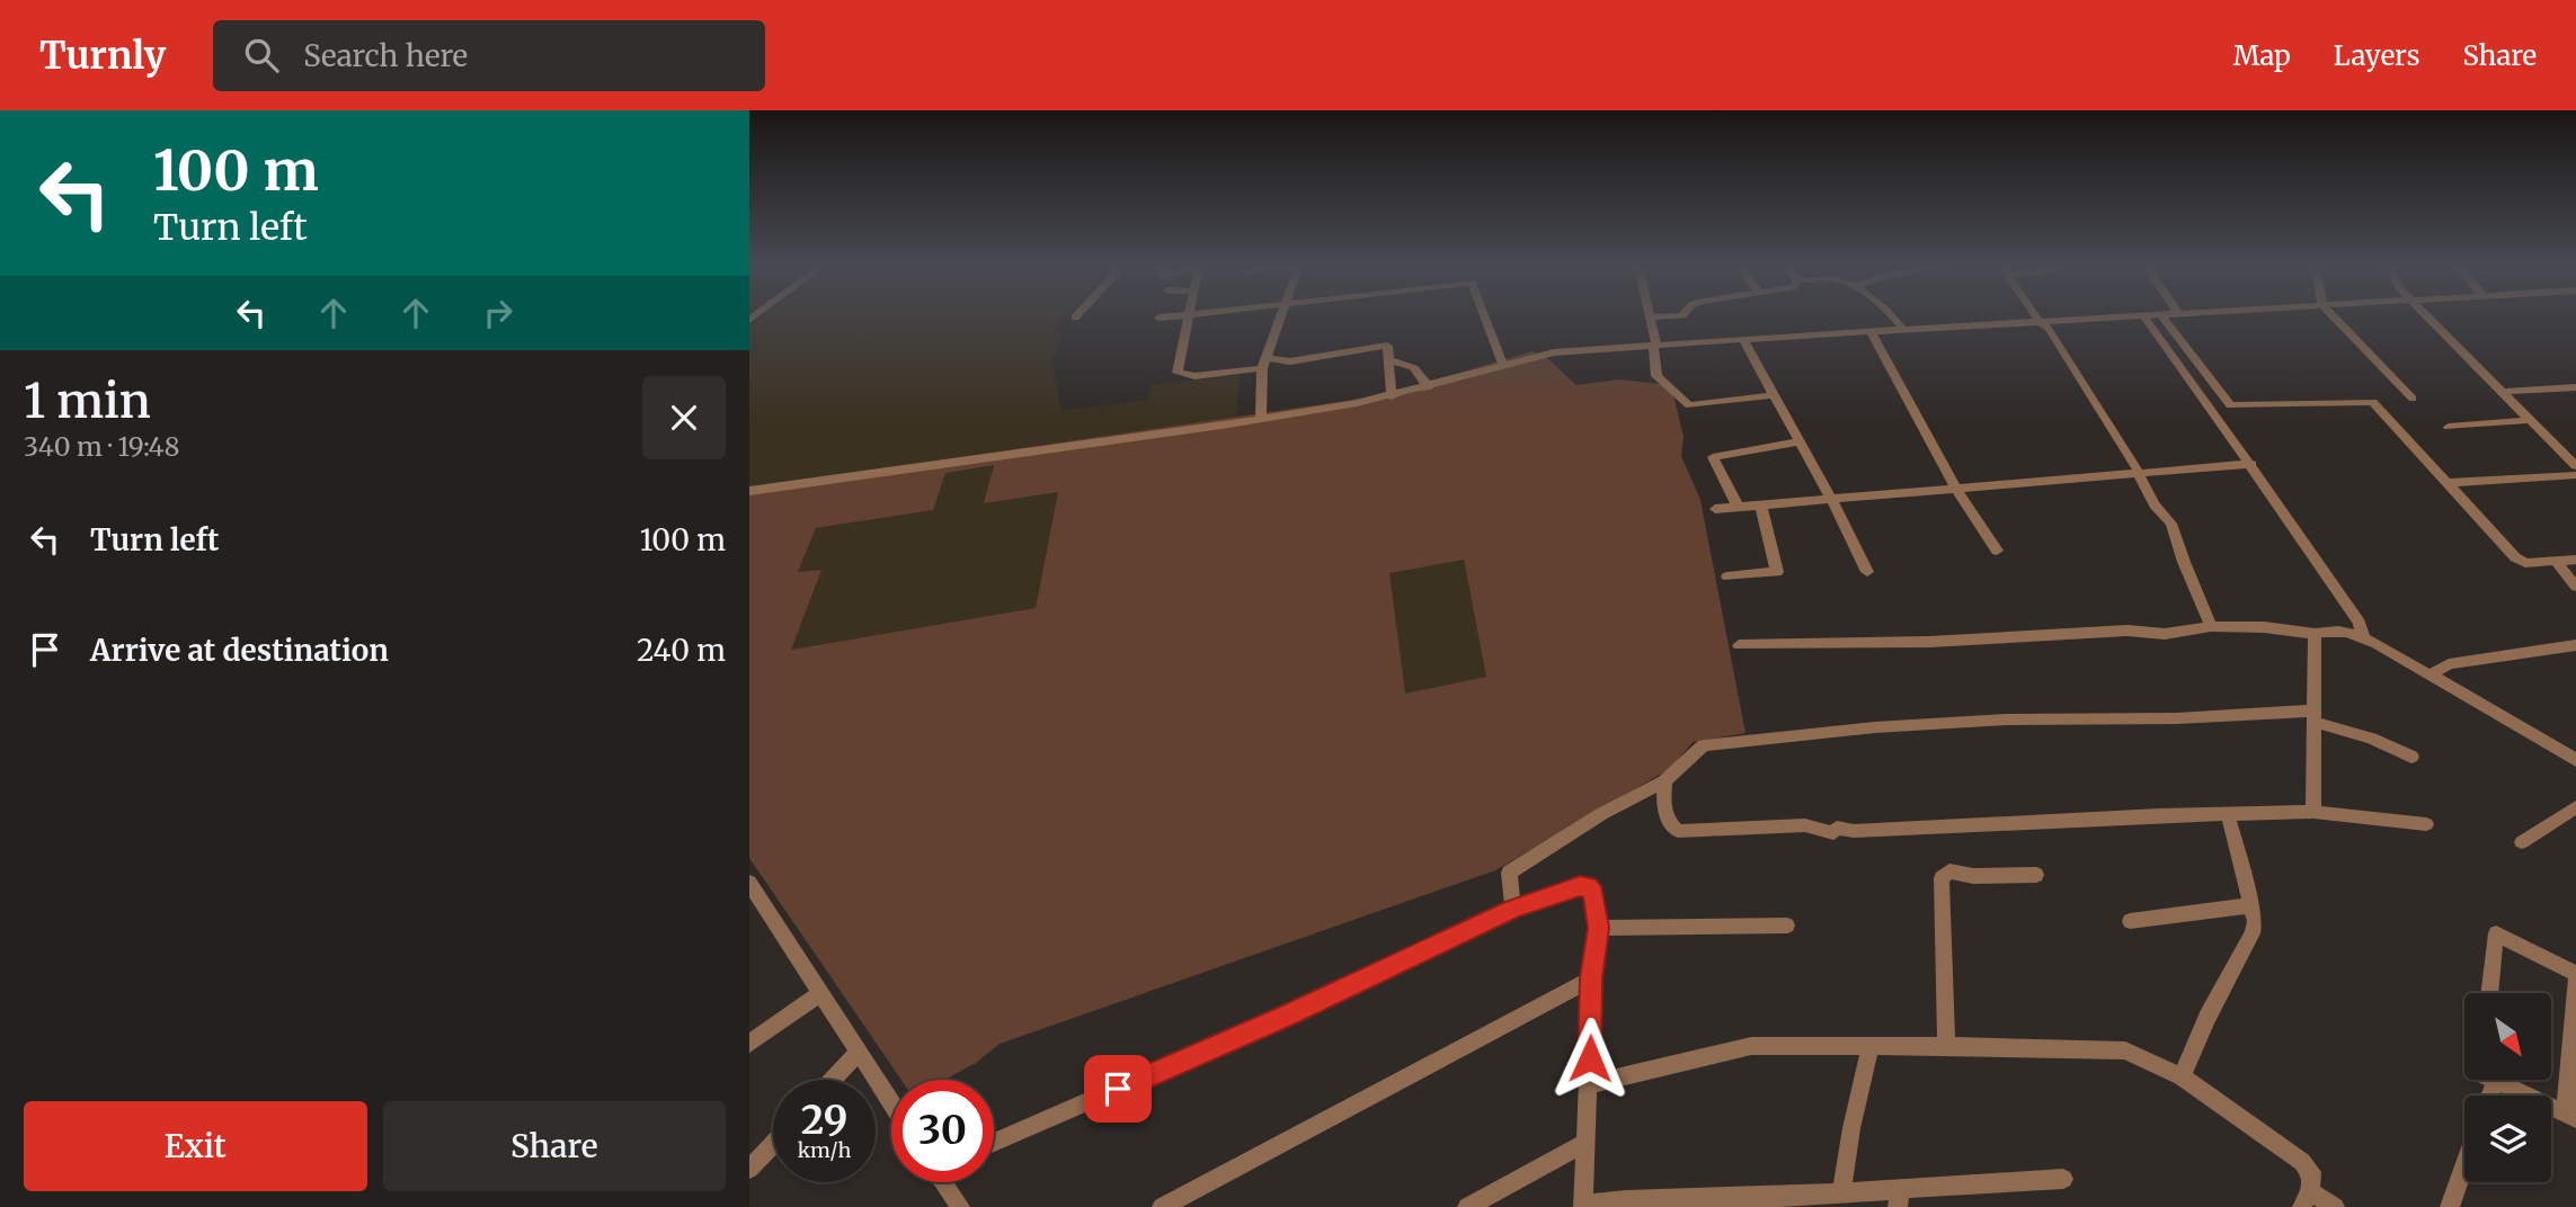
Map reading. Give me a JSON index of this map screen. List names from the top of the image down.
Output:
{
  "north": "bottom right",
  "page": {
    "header": "Turnly",
    "search": "Search here",
    "nav": ["Map", "Layers", "Share"],
    "turn": ["100 m", "Turn left"],
    "heading": ["1 min", "340 m · 19:48"],
    "list": [
      {
        "name": "Turn left",
        "value": "100 m"
      },
      {
        "name": "Arrive at destination",
        "value": "240 m"
      }
    ],
    "speed": "29 km/h",
    "limit": "30",
    "buttons": ["Exit", "Share"]
  }
}
